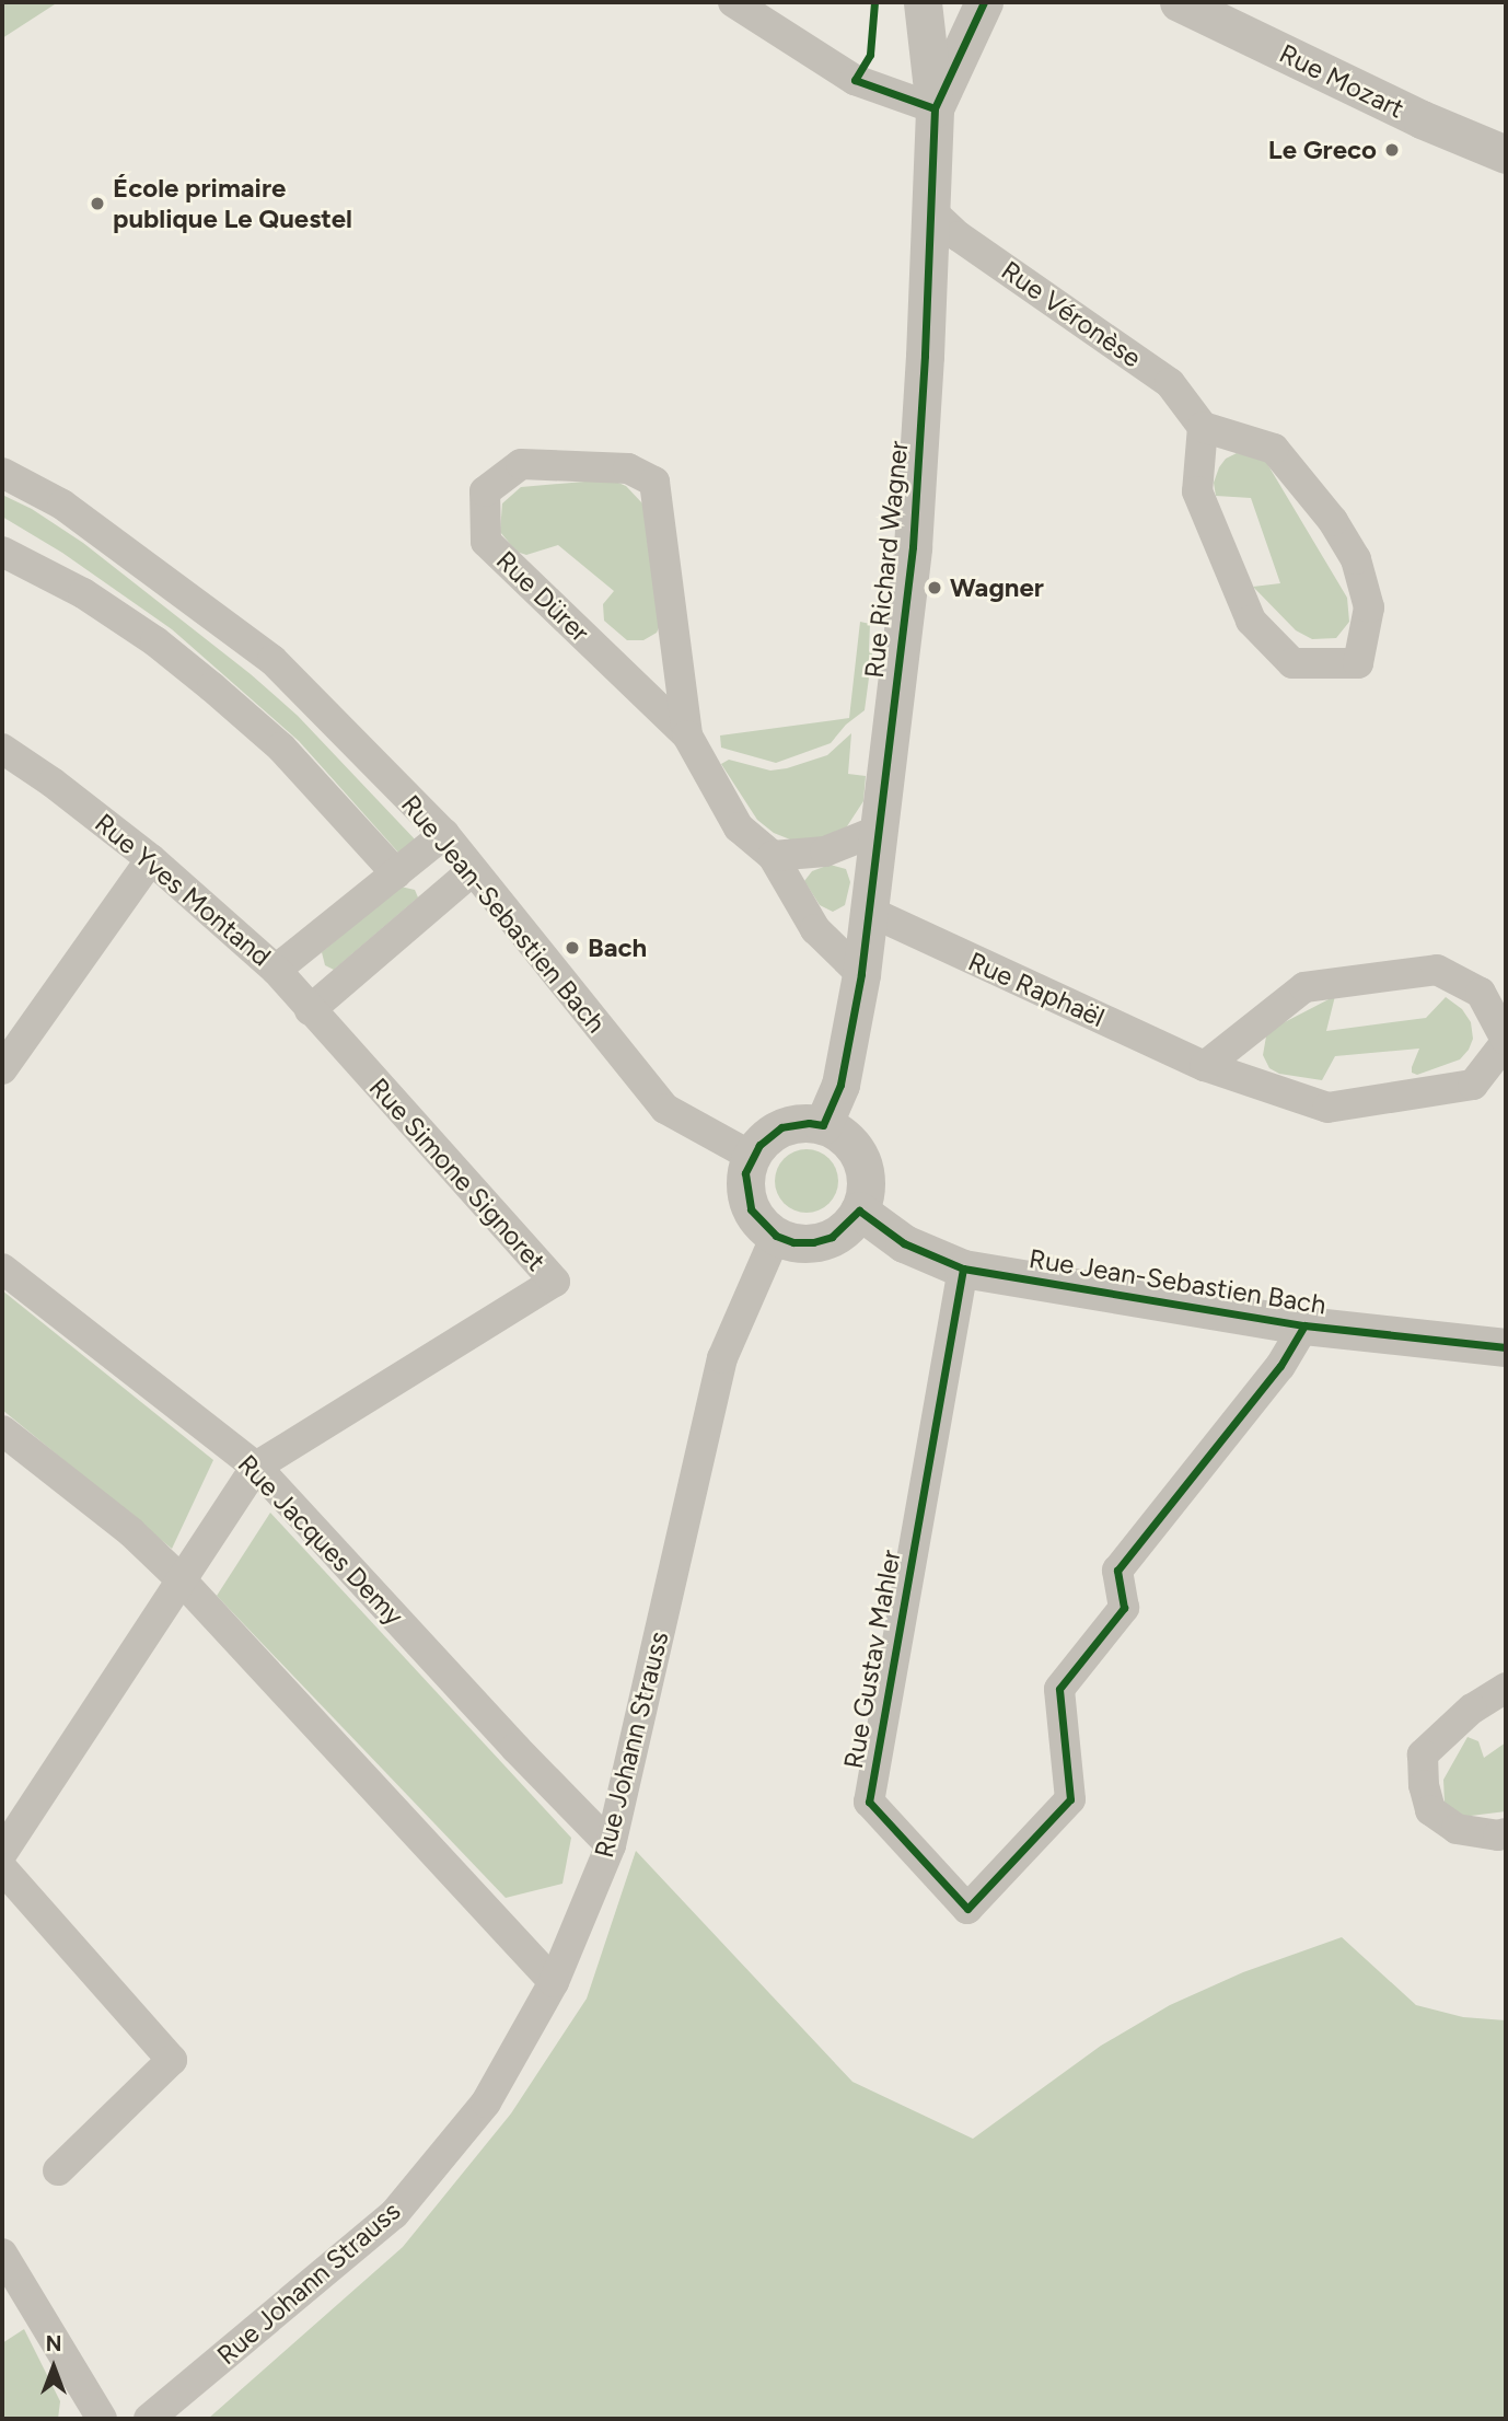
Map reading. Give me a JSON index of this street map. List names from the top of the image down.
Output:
{
  "streets": {
    "street": [
      "Rue Mozart",
      "Rue Véronèse",
      "Rue Richard Wagner",
      "Rue Dürer",
      "Rue Yves Montand",
      "Rue Jean-Sebastien Bach",
      "Rue Raphaël",
      "Rue Simone Signoret",
      "Rue Jacques Demy",
      "Rue Gustav Mahler",
      "Rue Johann Strauss"
    ]
  },
  "crossings": [
    ["Rue Véronèse", "Rue Richard Wagner"],
    ["Rue Richard Wagner", "Rue Dürer"],
    ["Rue Richard Wagner", "Rue Jean-Sebastien Bach"],
    ["Rue Richard Wagner", "Rue Raphaël"],
    ["Rue Richard Wagner", "Rue Johann Strauss"],
    ["Rue Yves Montand", "Rue Jean-Sebastien Bach"],
    ["Rue Yves Montand", "Rue Simone Signoret"],
    ["Rue Jean-Sebastien Bach", "Rue Gustav Mahler"],
    ["Rue Jean-Sebastien Bach", "Rue Johann Strauss"],
    ["Rue Simone Signoret", "Rue Jacques Demy"],
    ["Rue Jacques Demy", "Rue Johann Strauss"]
  ],
  "places": [
    "Le Greco",
    "École primaire publique Le Questel",
    "Wagner",
    "Bach"
  ],
  "north": "top"
}
